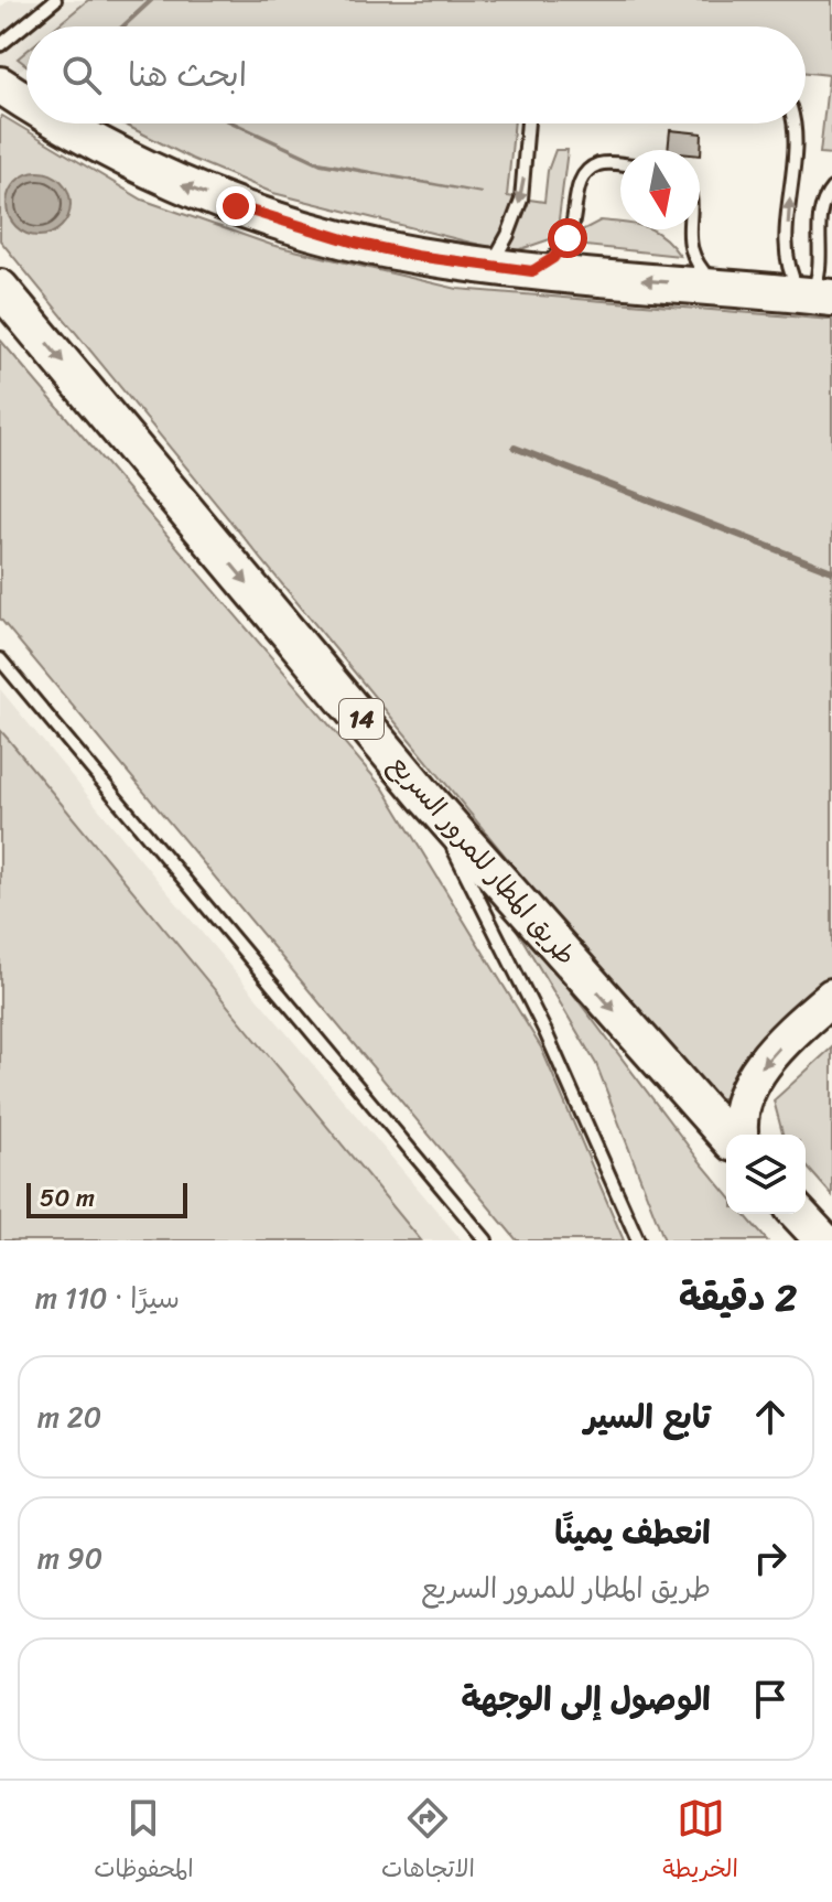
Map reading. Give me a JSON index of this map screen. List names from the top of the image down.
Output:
{
  "streets": {
    "main road": ["14", "طريق المطار للمرور السريع"]
  },
  "one_way": ["طريق المطار للمرور السريع"],
  "scale_bar": "50 m",
  "north": "bottom",
  "page": {
    "search": "ابحث هنا",
    "scale": "50 m",
    "heading": ["2 دقيقة", "سيرًا · 110 m"],
    "list": [
      ["تابع السير", "20 m"],
      ["انعطف يمينًا", "طريق المطار للمرور السريع", "90 m"],
      "الوصول إلى الوجهة"
    ],
    "nav": ["الخريطة", "الاتجاهات", "المحفوظات"]
  }
}
